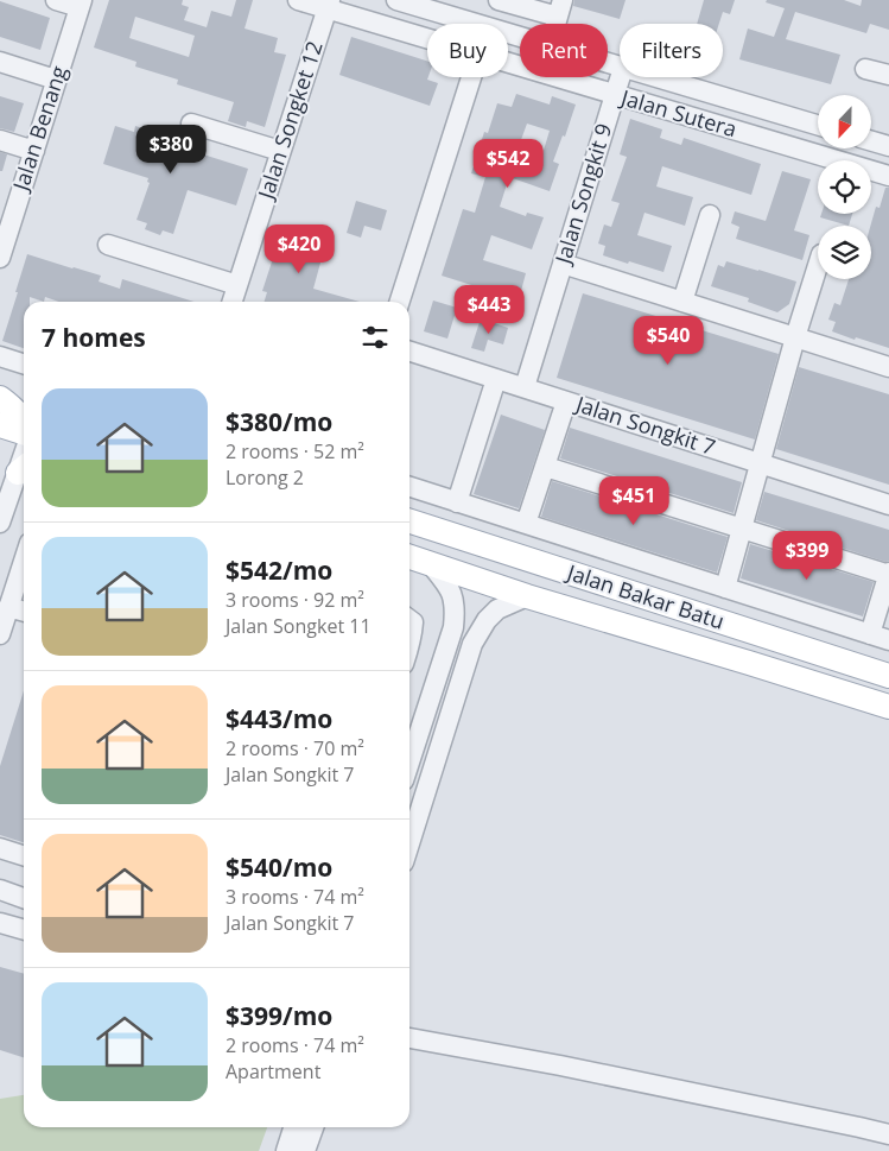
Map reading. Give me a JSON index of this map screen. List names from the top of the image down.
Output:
{
  "streets": {
    "main road": ["Jalan Bakar Batu"],
    "street": [
      "Jalan Sutera",
      "Jalan Songket 12",
      "Jalan Benang",
      "Jalan Songkit 9",
      "Jalan Songkit 7"
    ]
  },
  "crossings": [
    ["Jalan Sutera", "Jalan Songket 12"],
    ["Jalan Sutera", "Jalan Songkit 9"],
    ["Jalan Songkit 9", "Jalan Songkit 7"]
  ],
  "north": "bottom",
  "page": {
    "chip": ["Buy", "Rent", "Filters"],
    "price": [
      "$380",
      "$542",
      "$420",
      "$443",
      "$540",
      "$451",
      "$399"
    ],
    "heading": "7 homes",
    "list": [
      {
        "name": "$380/mo",
        "note": "2 rooms · 52 m² · Lorong 2"
      },
      {
        "name": "$542/mo",
        "note": "3 rooms · 92 m² · Jalan Songket 11"
      },
      {
        "name": "$443/mo",
        "note": "2 rooms · 70 m² · Jalan Songkit 7"
      },
      {
        "name": "$540/mo",
        "note": "3 rooms · 74 m² · Jalan Songkit 7"
      },
      {
        "name": "$399/mo",
        "note": "2 rooms · 74 m² · Apartment"
      }
    ]
  }
}
